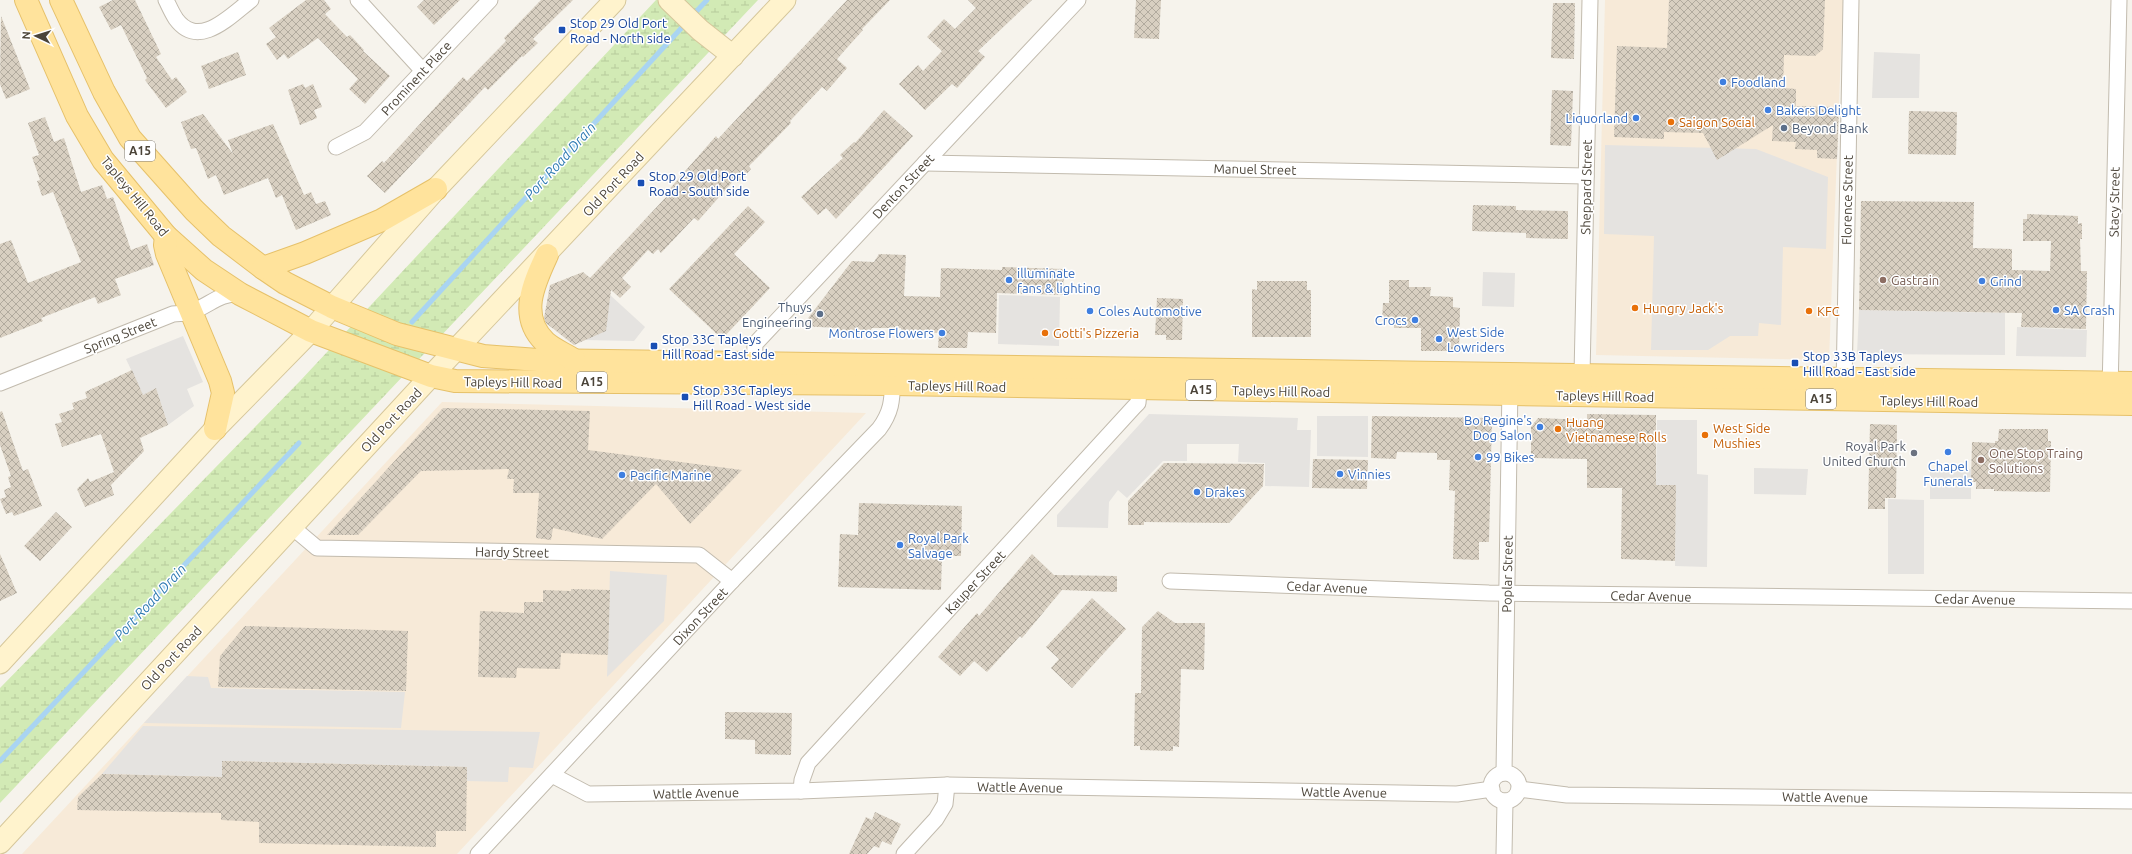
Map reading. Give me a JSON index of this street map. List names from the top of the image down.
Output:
{
  "streets": {
    "main road": ["A15", "Old Port Road", "Tapleys Hill Road"],
    "street": [
      "Prominent Place",
      "Manuel Street",
      "Denton Street",
      "Sheppard Street",
      "Florence Street",
      "Stacy Street",
      "Spring Street",
      "Hardy Street",
      "Poplar Street",
      "Kauper Street",
      "Cedar Avenue",
      "Dixon Street",
      "Wattle Avenue"
    ]
  },
  "crossings": [
    ["A15", "Old Port Road"],
    ["A15", "Tapleys Hill Road"],
    ["Manuel Street", "Denton Street"],
    ["Manuel Street", "Sheppard Street"],
    ["Old Port Road", "Tapleys Hill Road"],
    ["Old Port Road", "Hardy Street"],
    ["Denton Street", "Tapleys Hill Road"],
    ["Sheppard Street", "Tapleys Hill Road"],
    ["Tapleys Hill Road", "Florence Street"],
    ["Tapleys Hill Road", "Stacy Street"],
    ["Tapleys Hill Road", "Spring Street"],
    ["Tapleys Hill Road", "Poplar Street"],
    ["Tapleys Hill Road", "Kauper Street"],
    ["Tapleys Hill Road", "Dixon Street"],
    ["Hardy Street", "Dixon Street"],
    ["Poplar Street", "Cedar Avenue"],
    ["Poplar Street", "Wattle Avenue"],
    ["Kauper Street", "Wattle Avenue"],
    ["Dixon Street", "Wattle Avenue"]
  ],
  "water": ["Port Road Drain"],
  "places": {
    "transit": [
      "Stop 29 Old Port Road - North side",
      "Stop 29 Old Port Road - South side",
      "Stop 33C Tapleys Hill Road - East side",
      "Stop 33B Tapleys Hill Road - East side",
      "Stop 33C Tapleys Hill Road - West side"
    ],
    "other": [
      "Foodland",
      "Bakers Delight",
      "Liquorland",
      "Saigon Social",
      "Beyond Bank",
      "illuminate fans & lighting",
      "Gastrain",
      "Grind",
      "Hungry Jack's",
      "SA Crash",
      "Coles Automotive",
      "KFC",
      "Thuys Engineering",
      "Crocs",
      "Montrose Flowers",
      "Gotti's Pizzeria",
      "West Side Lowriders",
      "Bo Regine's Dog Salon",
      "Huang Vietnamese Rolls",
      "West Side Mushies",
      "Chapel Funerals",
      "Royal Park United Church",
      "99 Bikes",
      "One Stop Traing Solutions",
      "Vinnies",
      "Pacific Marine",
      "Drakes",
      "Royal Park Salvage"
    ]
  },
  "north": "left"
}
